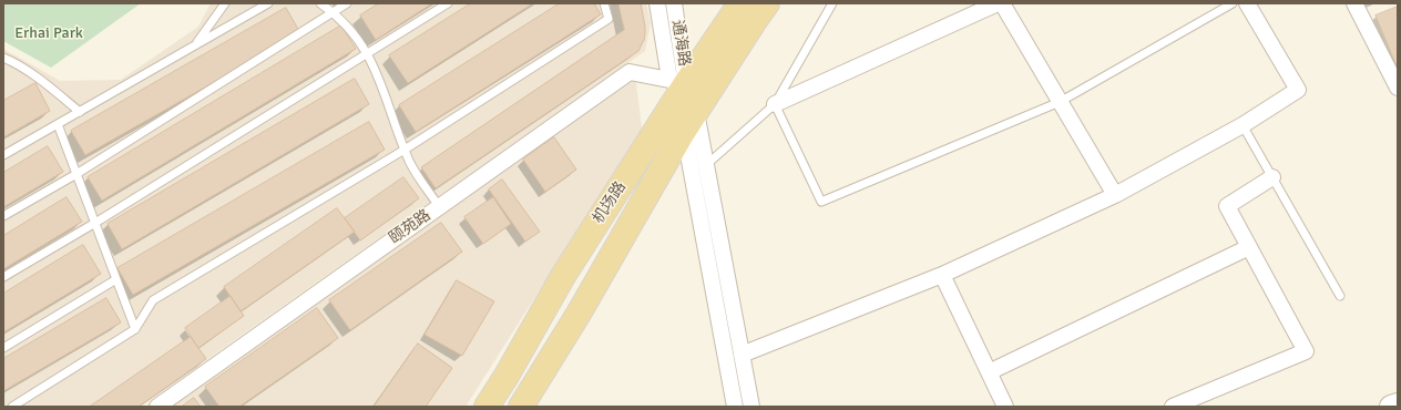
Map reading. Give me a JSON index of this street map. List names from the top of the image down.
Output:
{
  "streets": {
    "main road": ["机场路"],
    "street": ["通海路", "颐苑路"]
  },
  "crossings": [
    ["通海路", "机场路"],
    ["通海路", "颐苑路"],
    ["机场路", "颐苑路"]
  ],
  "parks": ["Erhai Park"]
}
